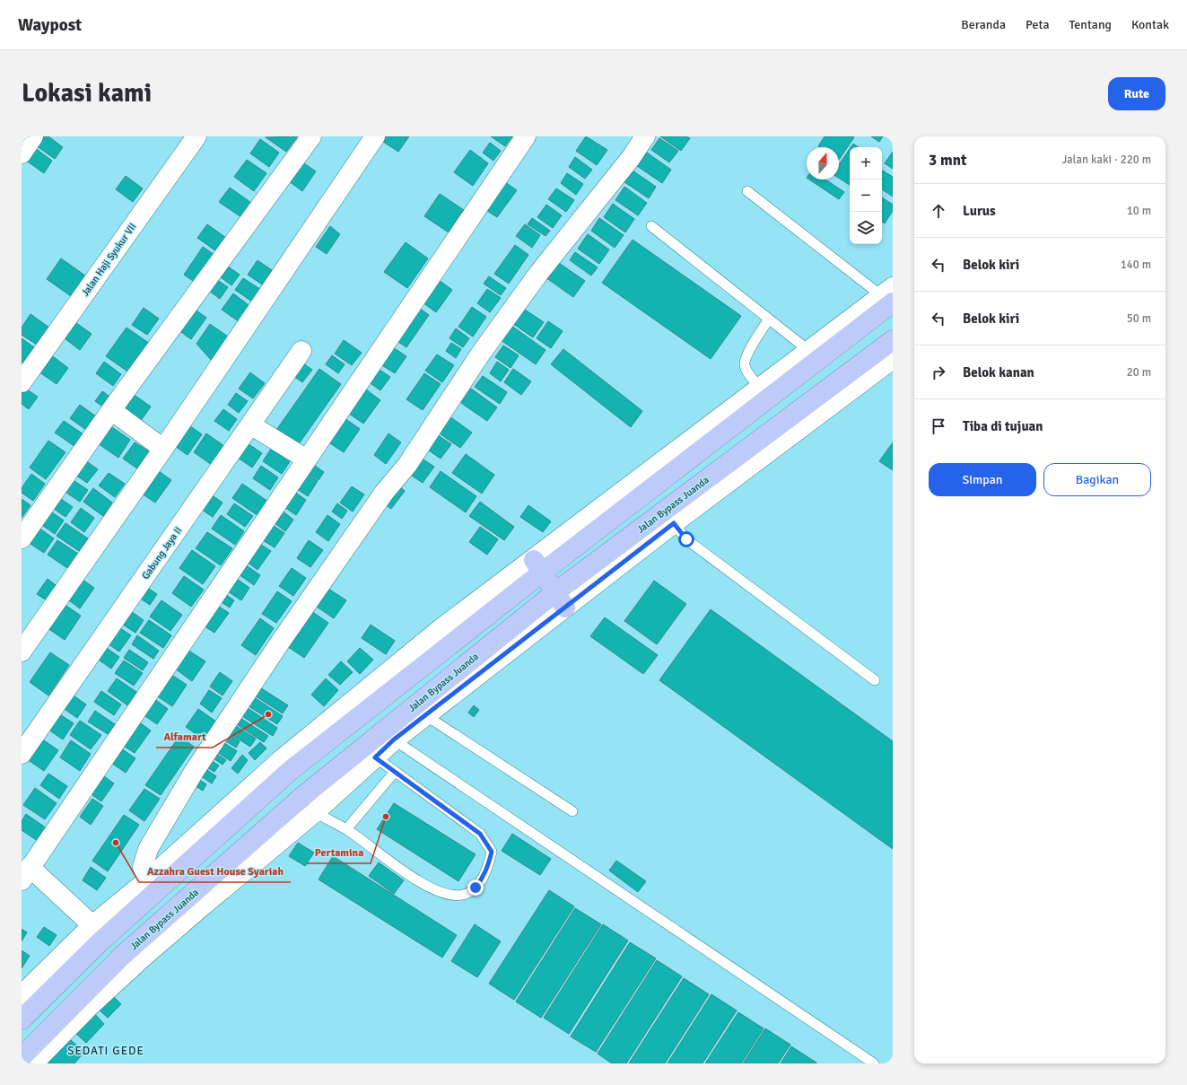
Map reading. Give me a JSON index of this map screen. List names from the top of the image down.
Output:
{
  "streets": {
    "highway": ["Jalan Bypass Juanda"],
    "street": ["Jalan Haji Syukur VII", "Gabung Jaya II"]
  },
  "districts": ["SEDATI GEDE"],
  "places": ["Alfamart", "Pertamina", "Azzahra Guest House Syariah"],
  "north": "top",
  "page": {
    "header": "Waypost",
    "nav": [
      "Beranda",
      "Peta",
      "Tentang",
      "Kontak"
    ],
    "buttons": [
      "Rute",
      ["Simpan", "Bagikan"]
    ],
    "title": "Lokasi kami",
    "heading": ["3 mnt", "Jalan kaki · 220 m"],
    "map_buttons": ["+", "−"],
    "list": [
      ["Lurus", "10 m"],
      ["Belok kiri", "140 m"],
      ["Belok kiri", "50 m"],
      ["Belok kanan", "20 m"],
      "Tiba di tujuan"
    ]
  }
}
